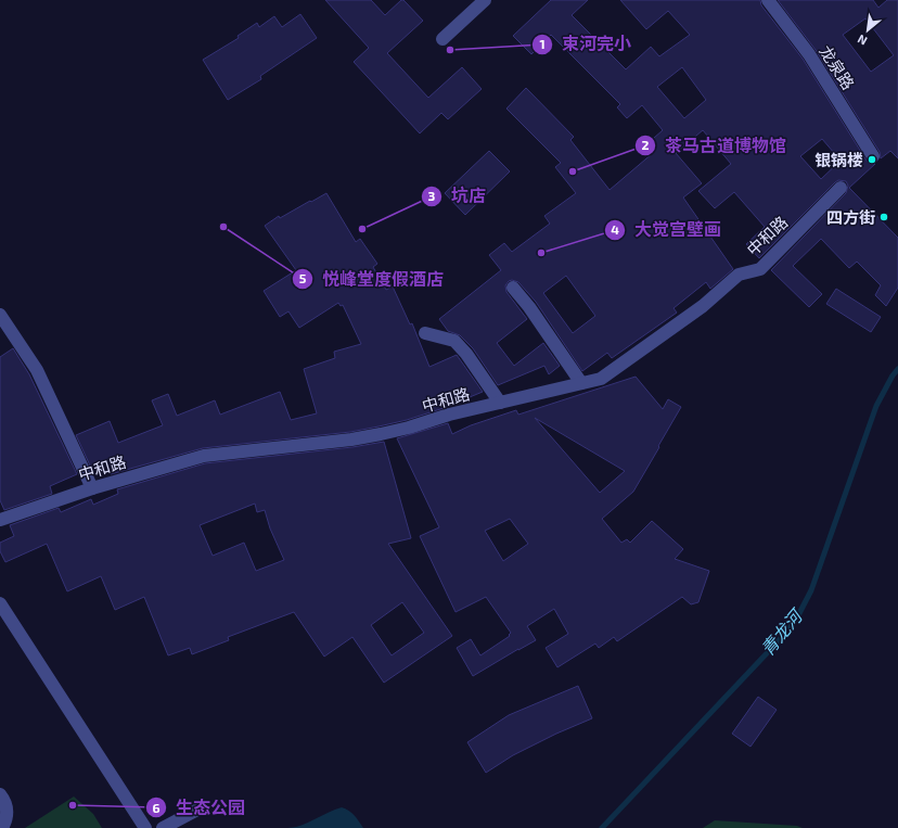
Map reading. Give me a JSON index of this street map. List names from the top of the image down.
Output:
{
  "streets": {
    "street": ["龙泉路", "中和路"]
  },
  "water": ["青龙河"],
  "places": [
    "束河完小",
    "银锅楼",
    "茶马古道博物馆",
    "四方街",
    "悦峰堂度假酒店",
    "坑店",
    "大觉宫壁画",
    "生态公园"
  ],
  "north": "bottom left"
}
